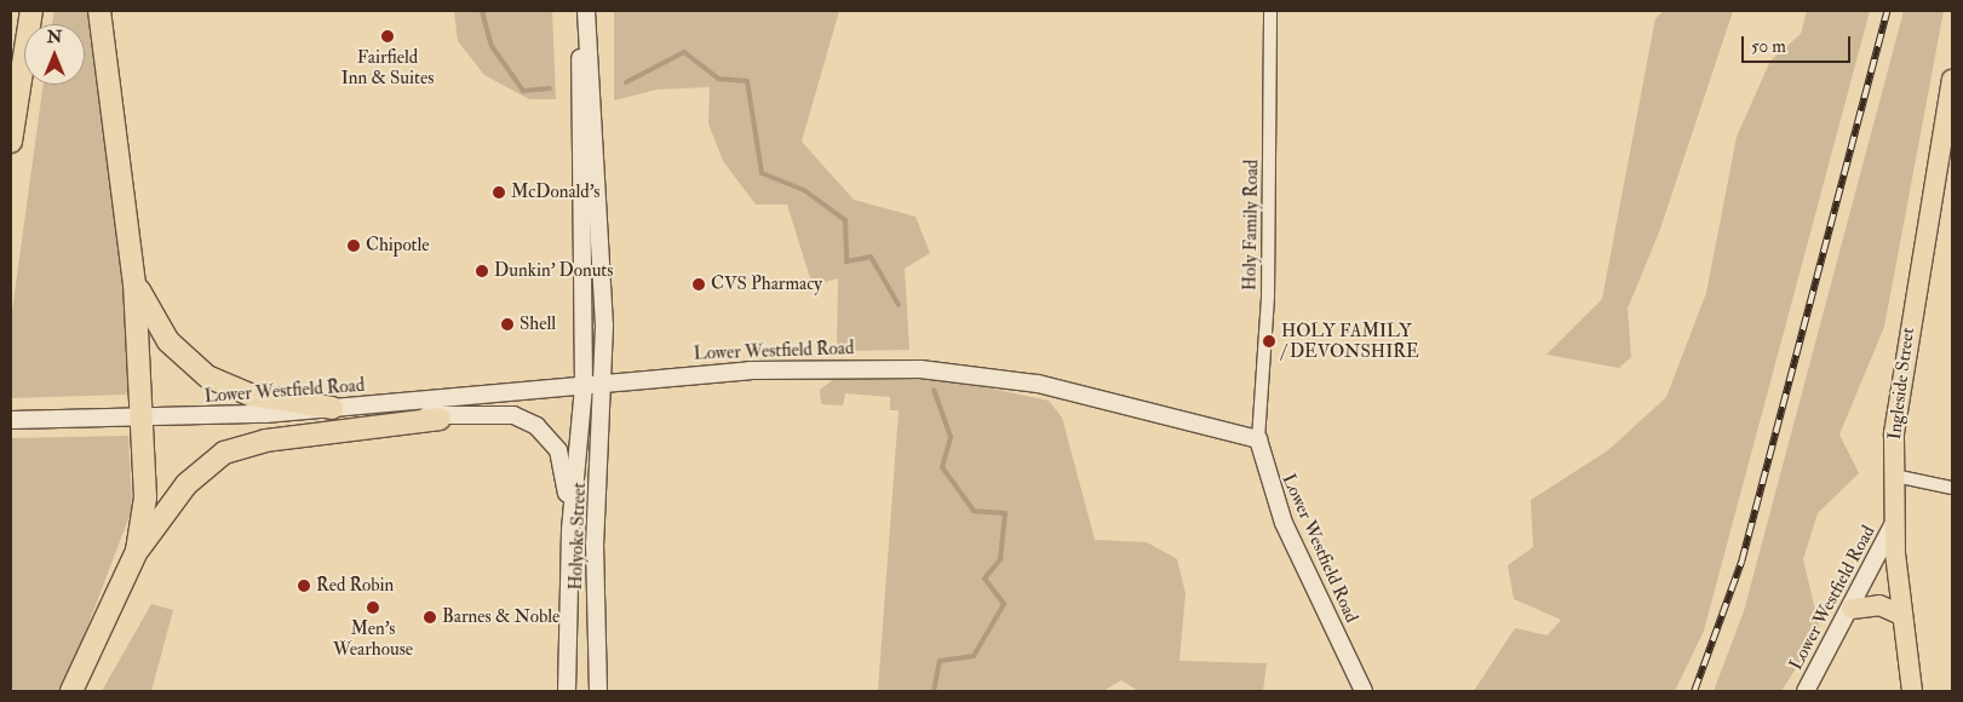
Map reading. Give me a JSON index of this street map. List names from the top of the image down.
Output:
{
  "streets": {
    "main road": ["Ingleside Street"],
    "street": ["Holy Family Road", "Lower Westfield Road", "Holyoke Street"]
  },
  "crossings": [
    ["Holy Family Road", "Lower Westfield Road"],
    ["Lower Westfield Road", "Ingleside Street"],
    ["Lower Westfield Road", "Holyoke Street"]
  ],
  "places": [
    "Fairfield Inn & Suites",
    "McDonald's",
    "Chipotle",
    "Dunkin' Donuts",
    "CVS Pharmacy",
    "Shell",
    "HOLY FAMILY / DEVONSHIRE",
    "Red Robin",
    "Men's Wearhouse",
    "Barnes & Noble"
  ],
  "scale_bar": "50 m",
  "north": "top"
}
